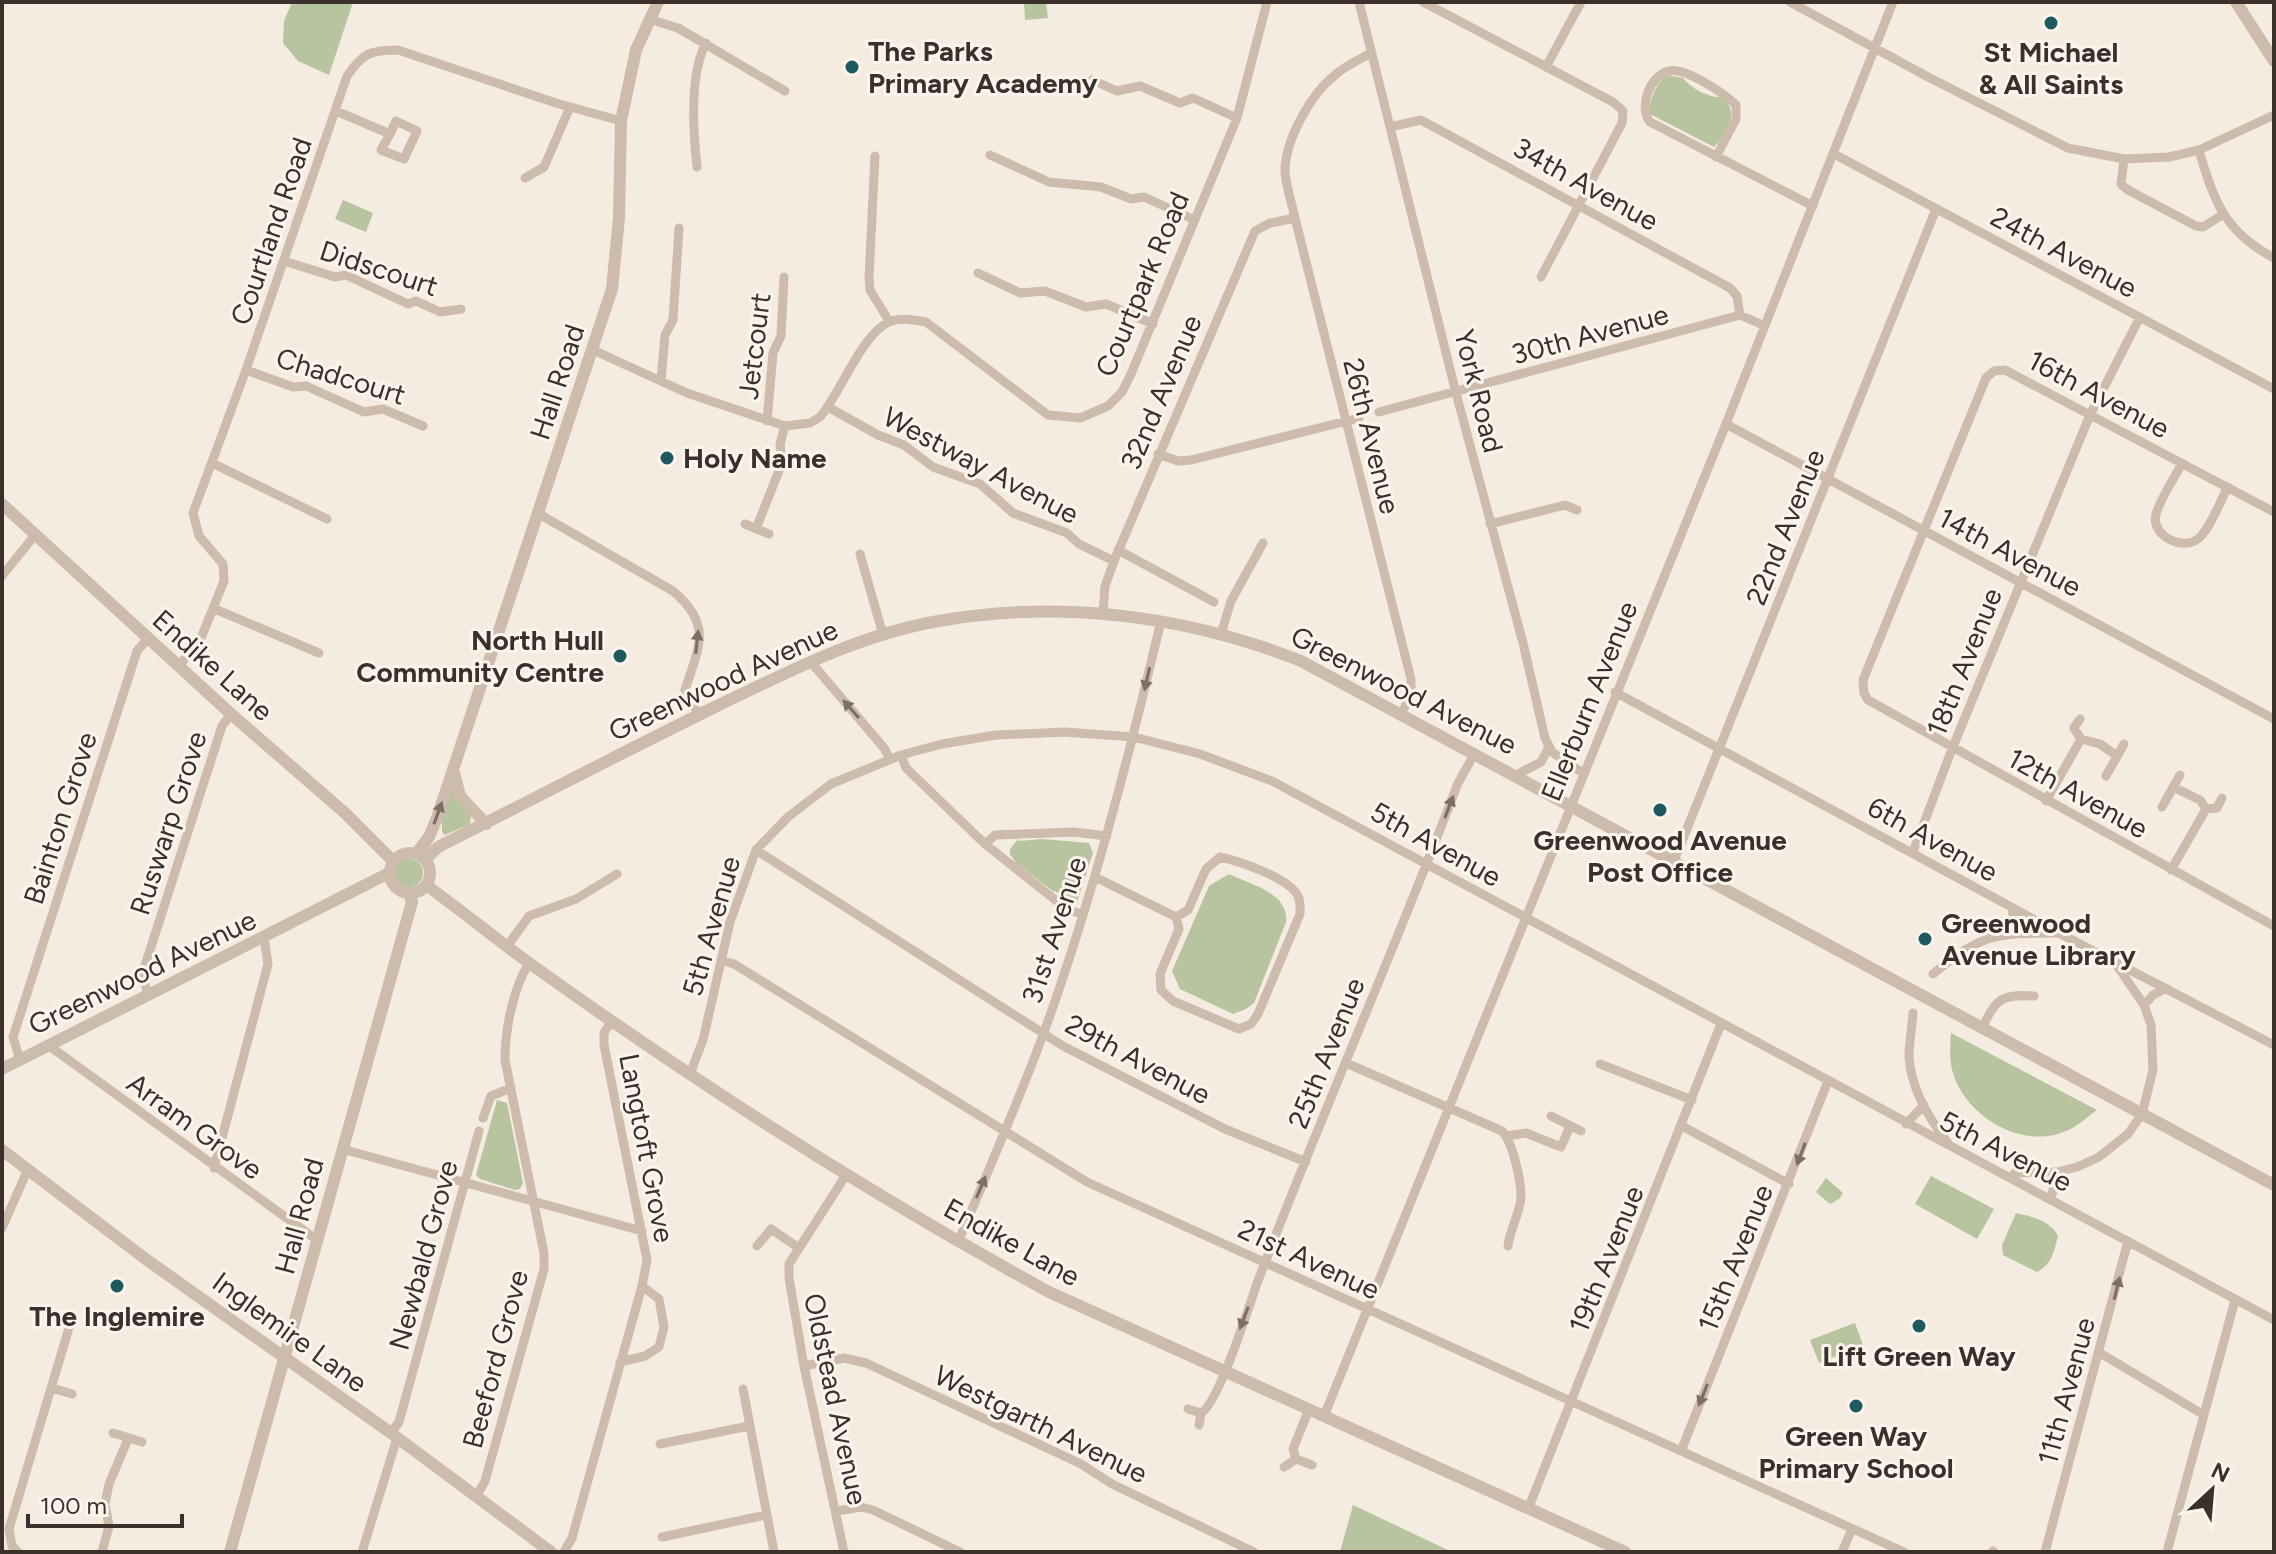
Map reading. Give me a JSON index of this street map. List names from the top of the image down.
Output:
{
  "streets": {
    "street": [
      "34th Avenue",
      "Courtland Road",
      "24th Avenue",
      "Didscourt",
      "Courtpark Road",
      "30th Avenue",
      "Jetcourt",
      "Chadcourt",
      "Hall Road",
      "York Road",
      "32nd Avenue",
      "16th Avenue",
      "26th Avenue",
      "Westway Avenue",
      "22nd Avenue",
      "14th Avenue",
      "18th Avenue",
      "Endike Lane",
      "Greenwood Avenue",
      "Ellerburn Avenue",
      "12th Avenue",
      "Bainton Grove",
      "Ruswarp Grove",
      "6th Avenue",
      "5th Avenue",
      "31st Avenue",
      "25th Avenue",
      "29th Avenue",
      "Arram Grove",
      "Langtoft Grove",
      "Newbald Grove",
      "15th Avenue",
      "21st Avenue",
      "19th Avenue",
      "Inglemire Lane",
      "Beeford Grove",
      "11th Avenue",
      "Oldstead Avenue",
      "Westgarth Avenue"
    ]
  },
  "crossings": [
    ["34th Avenue", "30th Avenue"],
    ["34th Avenue", "York Road"],
    ["Courtland Road", "Didscourt"],
    ["Courtland Road", "Chadcourt"],
    ["Courtland Road", "Hall Road"],
    ["Courtland Road", "Endike Lane"],
    ["24th Avenue", "22nd Avenue"],
    ["24th Avenue", "18th Avenue"],
    ["24th Avenue", "Ellerburn Avenue"],
    ["30th Avenue", "York Road"],
    ["Hall Road", "Endike Lane"],
    ["Hall Road", "Greenwood Avenue"],
    ["Hall Road", "Arram Grove"],
    ["Hall Road", "Inglemire Lane"],
    ["York Road", "26th Avenue"],
    ["32nd Avenue", "26th Avenue"],
    ["32nd Avenue", "Westway Avenue"],
    ["32nd Avenue", "Greenwood Avenue"],
    ["16th Avenue", "14th Avenue"],
    ["16th Avenue", "18th Avenue"],
    ["16th Avenue", "12th Avenue"],
    ["26th Avenue", "Greenwood Avenue"],
    ["22nd Avenue", "14th Avenue"],
    ["22nd Avenue", "Greenwood Avenue"],
    ["22nd Avenue", "6th Avenue"],
    ["14th Avenue", "18th Avenue"],
    ["14th Avenue", "Ellerburn Avenue"],
    ["14th Avenue", "12th Avenue"],
    ["18th Avenue", "12th Avenue"],
    ["18th Avenue", "6th Avenue"],
    ["Endike Lane", "Greenwood Avenue"],
    ["Endike Lane", "Ellerburn Avenue"],
    ["Endike Lane", "Bainton Grove"],
    ["Endike Lane", "Ruswarp Grove"],
    ["Endike Lane", "5th Avenue"],
    ["Endike Lane", "31st Avenue"],
    ["Endike Lane", "25th Avenue"],
    ["Endike Lane", "Langtoft Grove"],
    ["Endike Lane", "19th Avenue"],
    ["Endike Lane", "Oldstead Avenue"],
    ["Greenwood Avenue", "Ellerburn Avenue"],
    ["Greenwood Avenue", "Bainton Grove"],
    ["Greenwood Avenue", "Ruswarp Grove"],
    ["Greenwood Avenue", "31st Avenue"],
    ["Greenwood Avenue", "25th Avenue"],
    ["Greenwood Avenue", "Arram Grove"],
    ["Ellerburn Avenue", "6th Avenue"],
    ["Ellerburn Avenue", "5th Avenue"],
    ["Ellerburn Avenue", "21st Avenue"],
    ["5th Avenue", "31st Avenue"],
    ["5th Avenue", "25th Avenue"],
    ["5th Avenue", "29th Avenue"],
    ["5th Avenue", "15th Avenue"],
    ["5th Avenue", "21st Avenue"],
    ["5th Avenue", "19th Avenue"],
    ["5th Avenue", "11th Avenue"],
    ["31st Avenue", "29th Avenue"],
    ["31st Avenue", "21st Avenue"],
    ["25th Avenue", "29th Avenue"],
    ["25th Avenue", "21st Avenue"],
    ["Newbald Grove", "Inglemire Lane"],
    ["15th Avenue", "21st Avenue"],
    ["21st Avenue", "19th Avenue"],
    ["Inglemire Lane", "Beeford Grove"],
    ["Oldstead Avenue", "Westgarth Avenue"]
  ],
  "one_way": ["15th Avenue", "11th Avenue"],
  "places": [
    "St Michael & All Saints",
    "The Parks Primary Academy",
    "Holy Name",
    "North Hull Community Centre",
    "Greenwood Avenue Post Office",
    "Greenwood Avenue Library",
    "The Inglemire",
    "Lift Green Way",
    "Green Way Primary School"
  ],
  "scale_bar": "100 m",
  "north": "top right"
}
